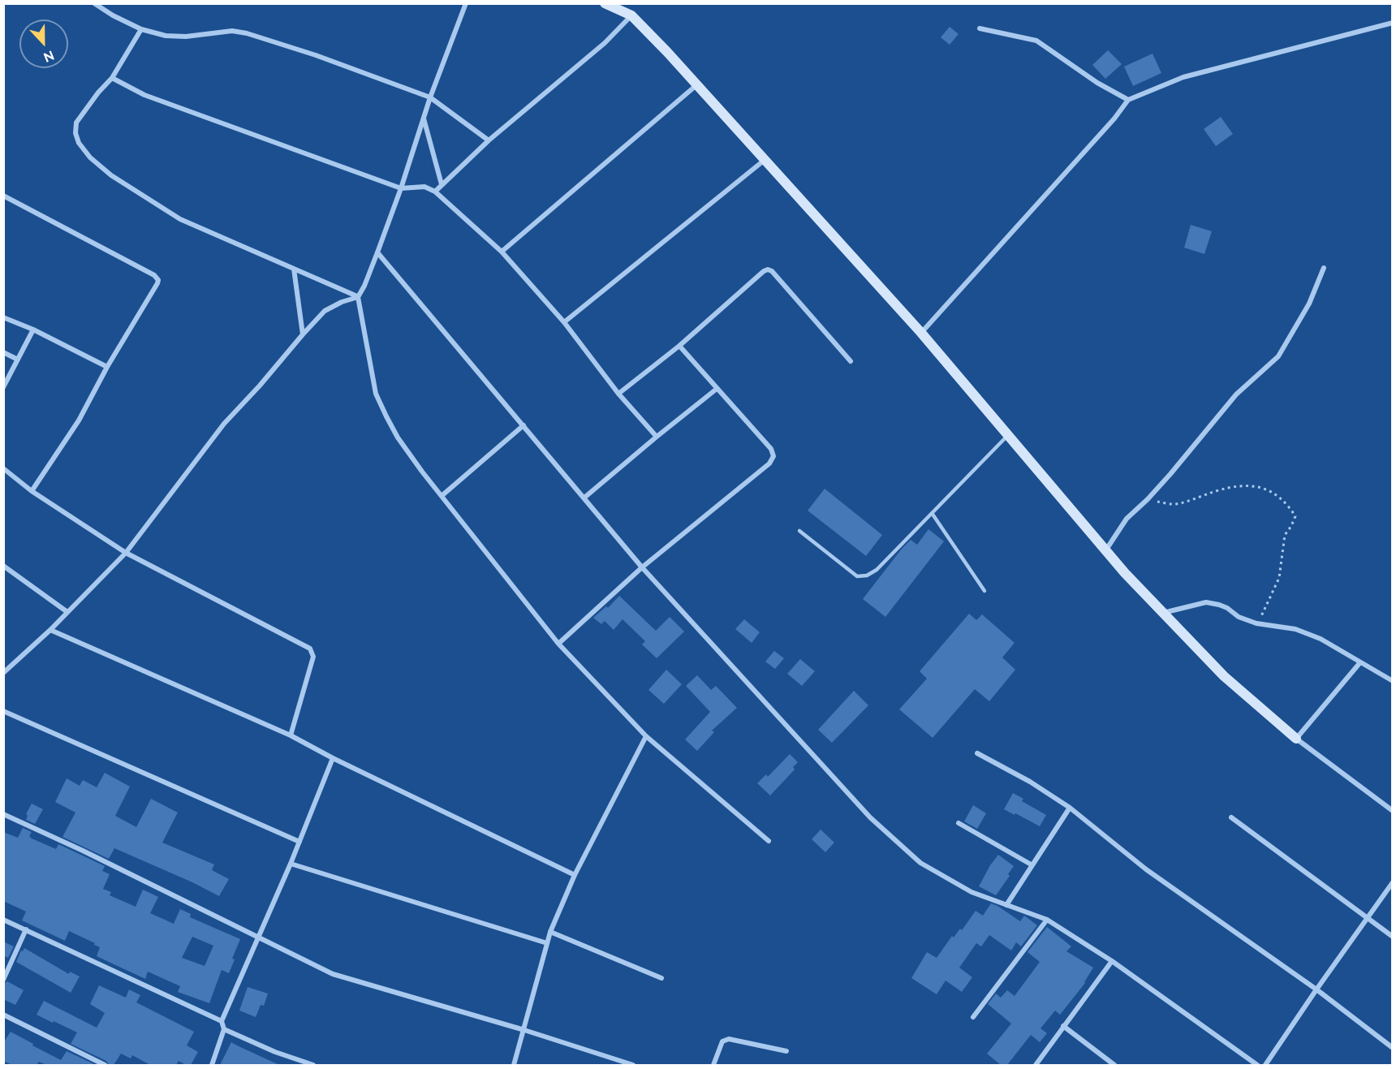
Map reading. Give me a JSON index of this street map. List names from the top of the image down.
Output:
{
  "north": "bottom"
}
